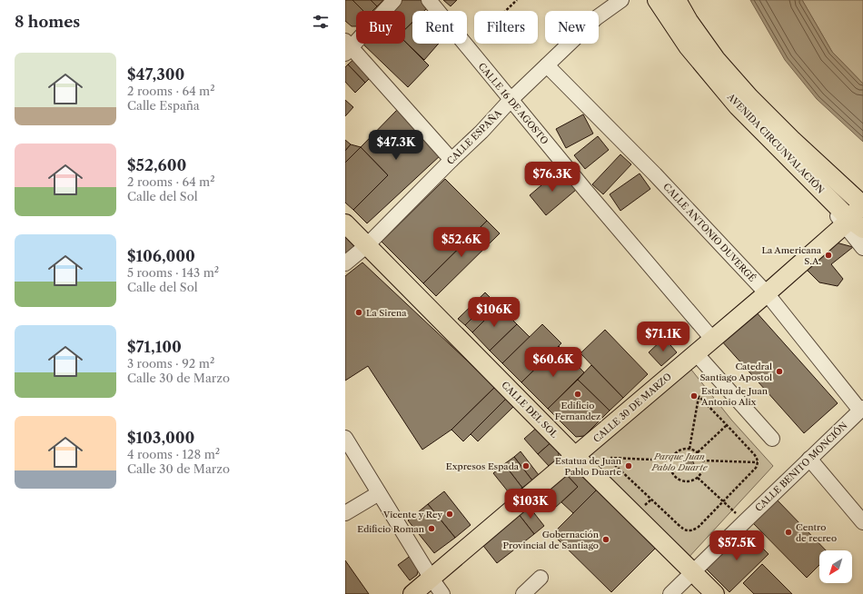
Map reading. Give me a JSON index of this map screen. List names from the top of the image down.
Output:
{
  "streets": {
    "main road": ["AVENIDA CIRCUNVALACIÓN", "CALLE 30 DE MARZO", "CALLE DEL SOL"],
    "street": [
      "CALLE 16 DE AGOSTO",
      "CALLE ESPAÑA",
      "CALLE ANTONIO DUVERGÉ",
      "CALLE BENITO MONCIÓN"
    ]
  },
  "crossings": [
    ["CALLE 16 DE AGOSTO", "CALLE ESPAÑA"],
    ["CALLE 16 DE AGOSTO", "CALLE 30 DE MARZO"],
    ["CALLE ESPAÑA", "CALLE ANTONIO DUVERGÉ"],
    ["CALLE ESPAÑA", "CALLE DEL SOL"],
    ["AVENIDA CIRCUNVALACIÓN", "CALLE 30 DE MARZO"],
    ["CALLE ANTONIO DUVERGÉ", "CALLE 30 DE MARZO"],
    ["CALLE ANTONIO DUVERGÉ", "CALLE BENITO MONCIÓN"],
    ["CALLE 30 DE MARZO", "CALLE DEL SOL"],
    ["CALLE DEL SOL", "CALLE BENITO MONCIÓN"]
  ],
  "parks": ["Parque Juan Pablo Duarte"],
  "places": [
    "La Americana S.A.",
    "La Sirena",
    "Catedral Santiago Apostol",
    "Edificio Fernandez",
    "Estatua de Juan Antonio Alix",
    "Expresos Espada",
    "Estatua de Juan Pablo Duarte",
    "Vicente y Rey",
    "Edificio Roman",
    "Centro de recreo",
    "Gobernación Provincial de Santiago"
  ],
  "north": "bottom left",
  "page": {
    "heading": "8 homes",
    "chip": [
      "Buy",
      "Rent",
      "Filters",
      "New"
    ],
    "list": [
      {
        "name": "$47,300",
        "note": "2 rooms · 64 m² · Calle España"
      },
      {
        "name": "$52,600",
        "note": "2 rooms · 64 m² · Calle del Sol"
      },
      {
        "name": "$106,000",
        "note": "5 rooms · 143 m² · Calle del Sol"
      },
      {
        "name": "$71,100",
        "note": "3 rooms · 92 m² · Calle 30 de Marzo"
      },
      {
        "name": "$103,000",
        "note": "4 rooms · 128 m² · Calle 30 de Marzo"
      }
    ],
    "price": [
      "$47.3K",
      "$76.3K",
      "$52.6K",
      "$106K",
      "$71.1K",
      "$60.6K",
      "$103K",
      "$57.5K"
    ]
  }
}
